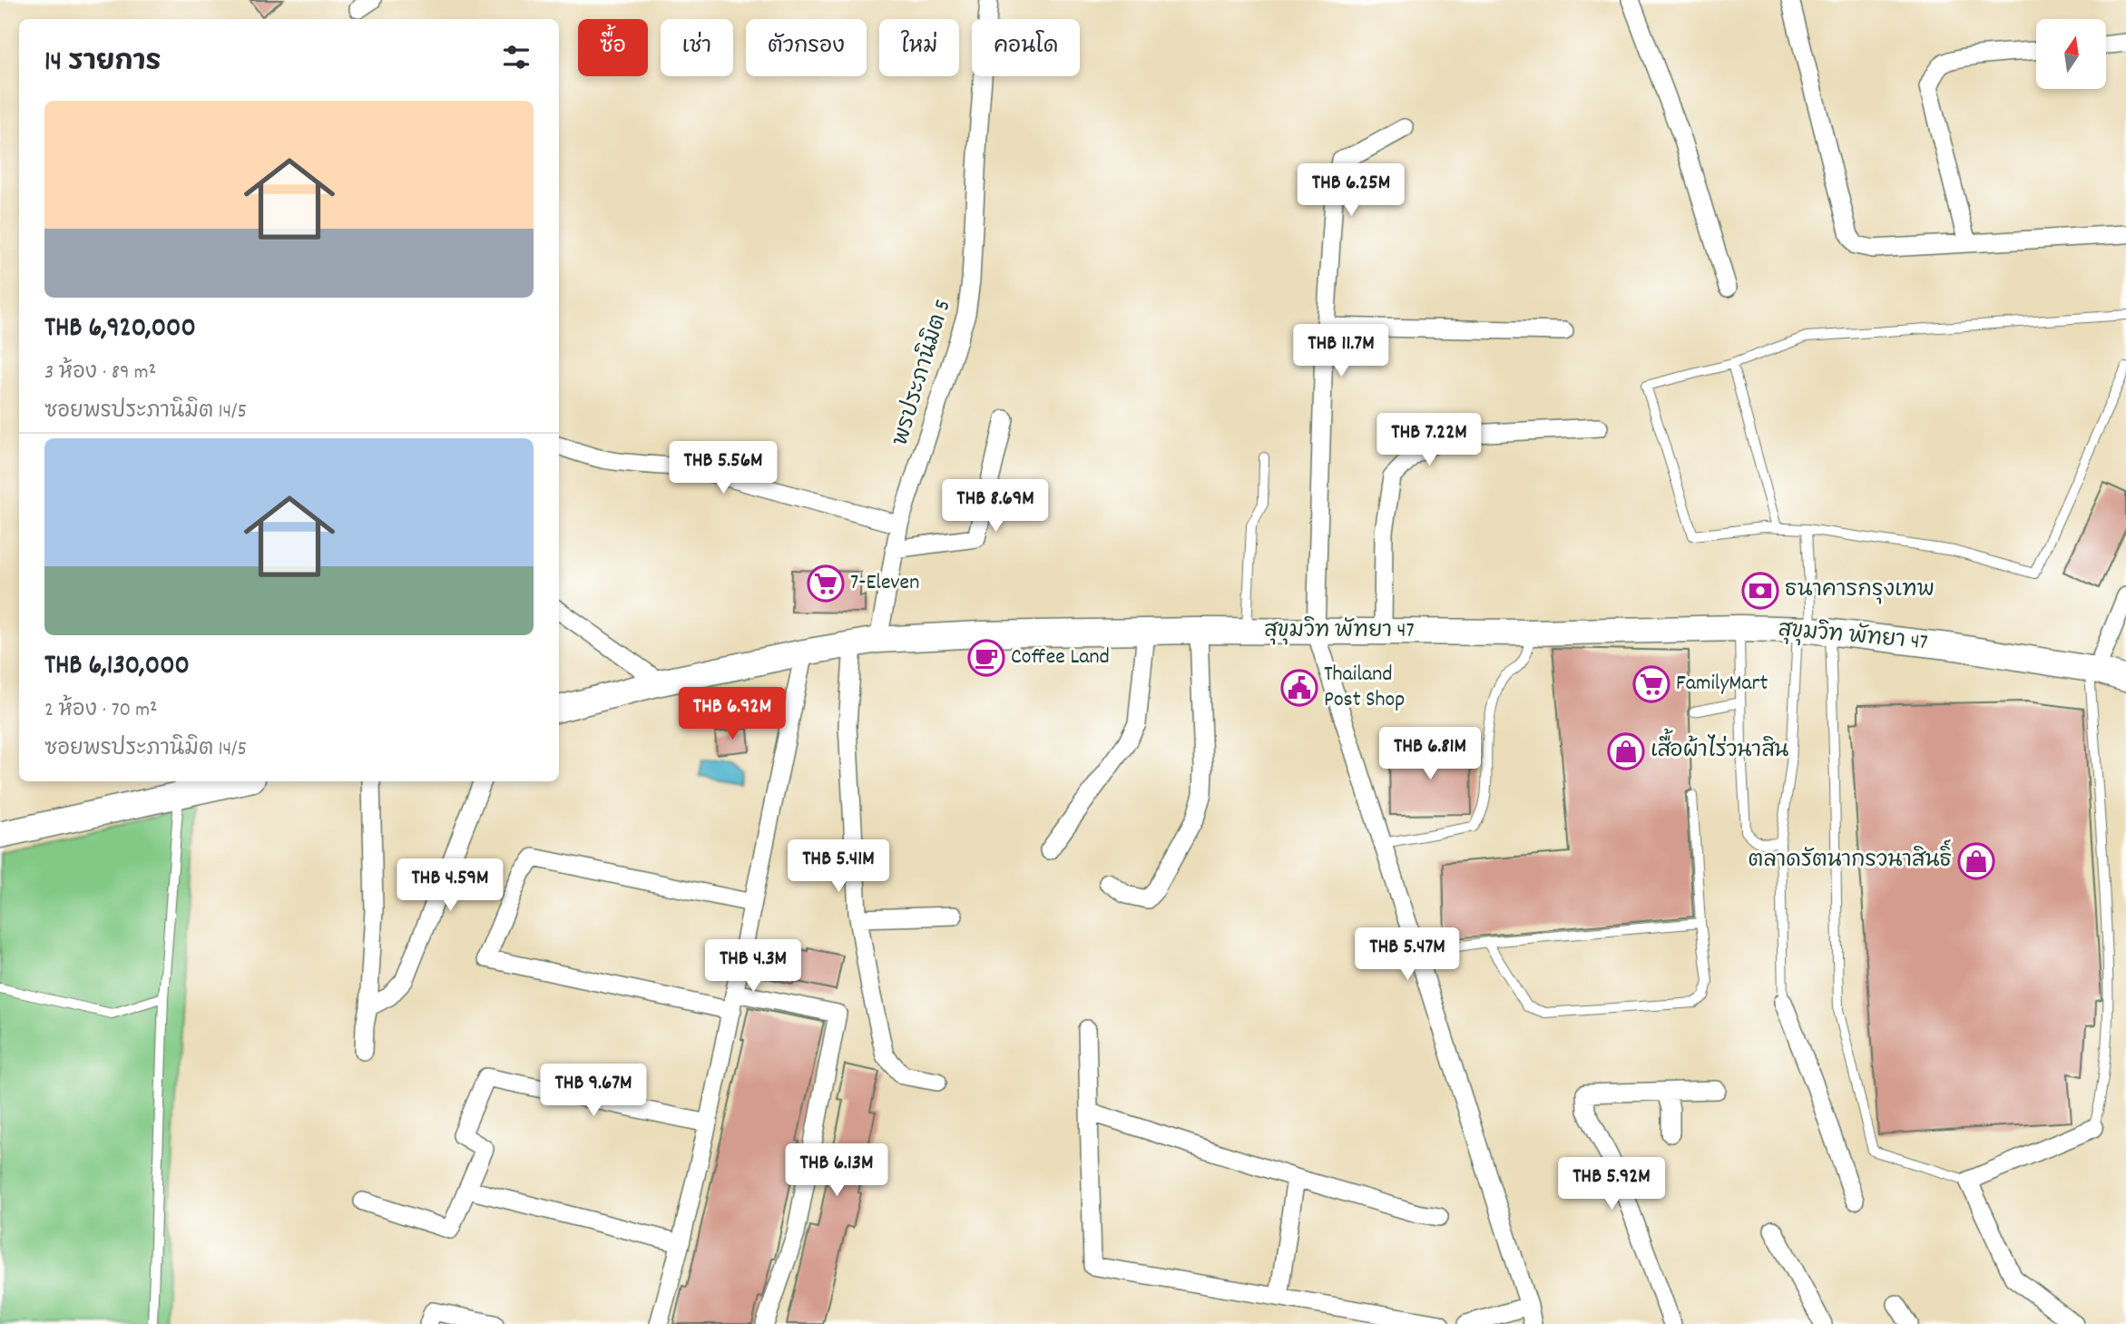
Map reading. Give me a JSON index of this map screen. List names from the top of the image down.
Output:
{
  "streets": {
    "street": ["พรประภานิมิต 5", "สุขุมวิท พัทยา 47"]
  },
  "crossings": [
    ["พรประภานิมิต 5", "สุขุมวิท พัทยา 47"]
  ],
  "places": {
    "supermarket": ["7-Eleven", "FamilyMart"],
    "bank": ["ธนาคารกรุงเทพ"],
    "cafe": ["Coffee Land"],
    "public building": ["Thailand Post Shop"],
    "shop": ["เสื้อผ้าไร่วนาสิน", "ตลาดรัตนากรวนาสินธิ์"]
  },
  "north": "top",
  "page": {
    "chip": [
      "ซื้อ",
      "เช่า",
      "ตัวกรอง",
      "ใหม่",
      "คอนโด"
    ],
    "heading": "14 รายการ",
    "list": [
      {
        "name": "THB 6,920,000",
        "note": "3 ห้อง · 89 m² · ซอยพรประภานิมิต 14/5"
      },
      {
        "name": "THB 6,130,000",
        "note": "2 ห้อง · 70 m² · ซอยพรประภานิมิต 14/5"
      }
    ],
    "price": [
      "THB 6.25M",
      "THB 11.7M",
      "THB 7.22M",
      "THB 5.56M",
      "THB 8.69M",
      "THB 6.92M",
      "THB 6.81M",
      "THB 5.41M",
      "THB 4.59M",
      "THB 5.47M",
      "THB 4.3M",
      "THB 9.67M",
      "THB 6.13M",
      "THB 5.92M"
    ]
  }
}
